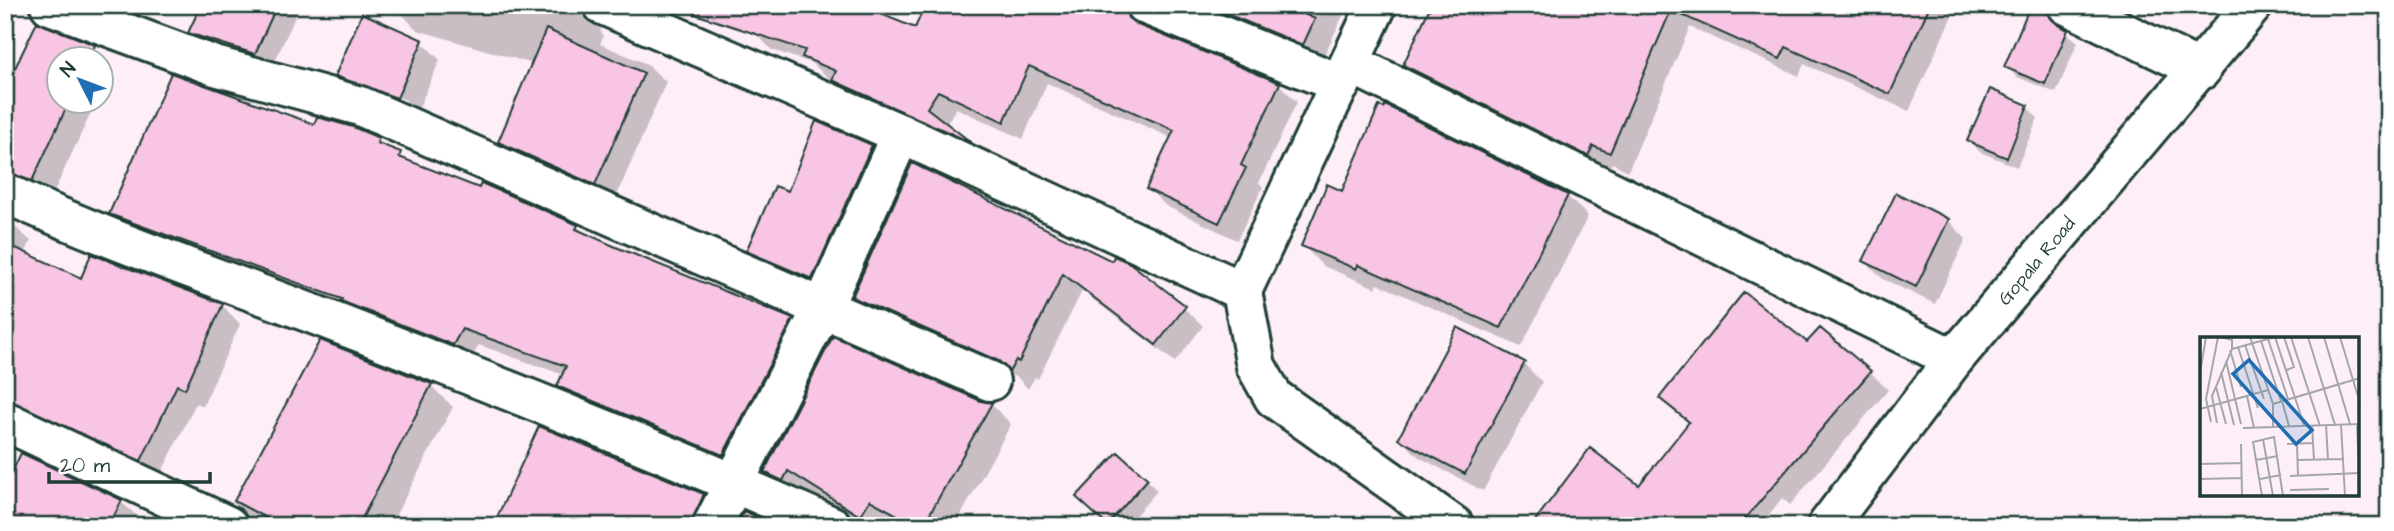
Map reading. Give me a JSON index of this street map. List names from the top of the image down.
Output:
{
  "streets": {
    "street": ["Gopala Road"]
  },
  "scale_bar": "20 m",
  "north": "top left"
}
